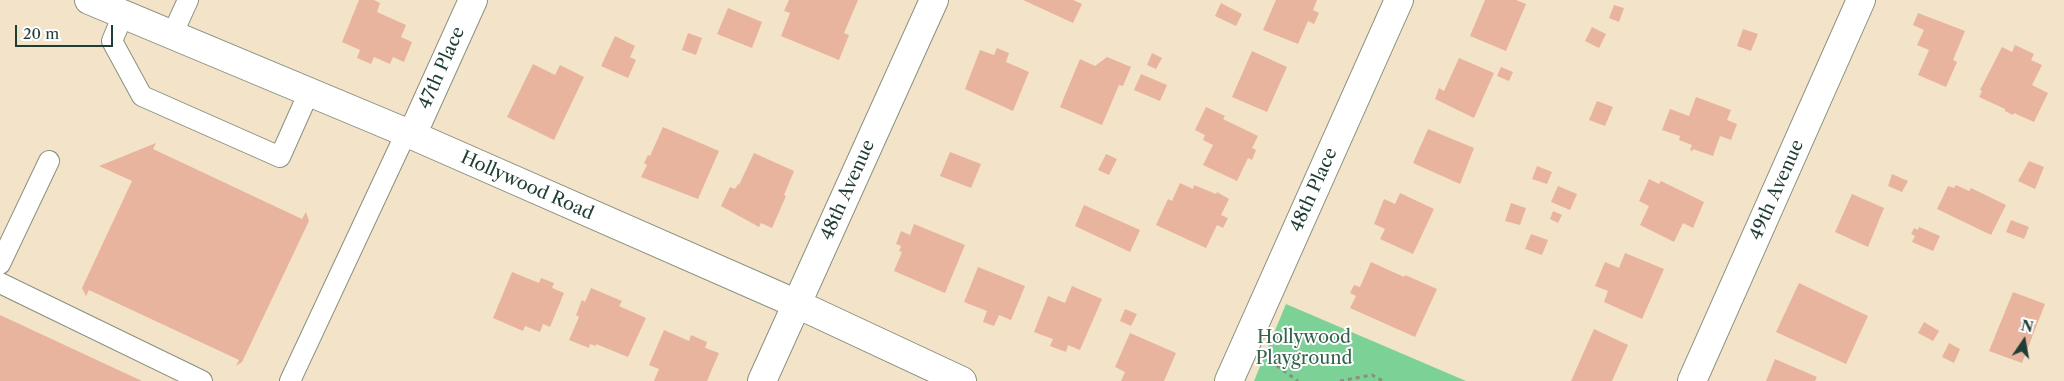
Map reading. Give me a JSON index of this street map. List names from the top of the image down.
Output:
{
  "streets": {
    "street": [
      "47th Place",
      "Hollywood Road",
      "48th Avenue",
      "48th Place",
      "49th Avenue"
    ]
  },
  "crossings": [
    ["47th Place", "Hollywood Road"],
    ["Hollywood Road", "48th Avenue"]
  ],
  "parks": ["Hollywood Playground"],
  "scale_bar": "20 m",
  "north": "top"
}
